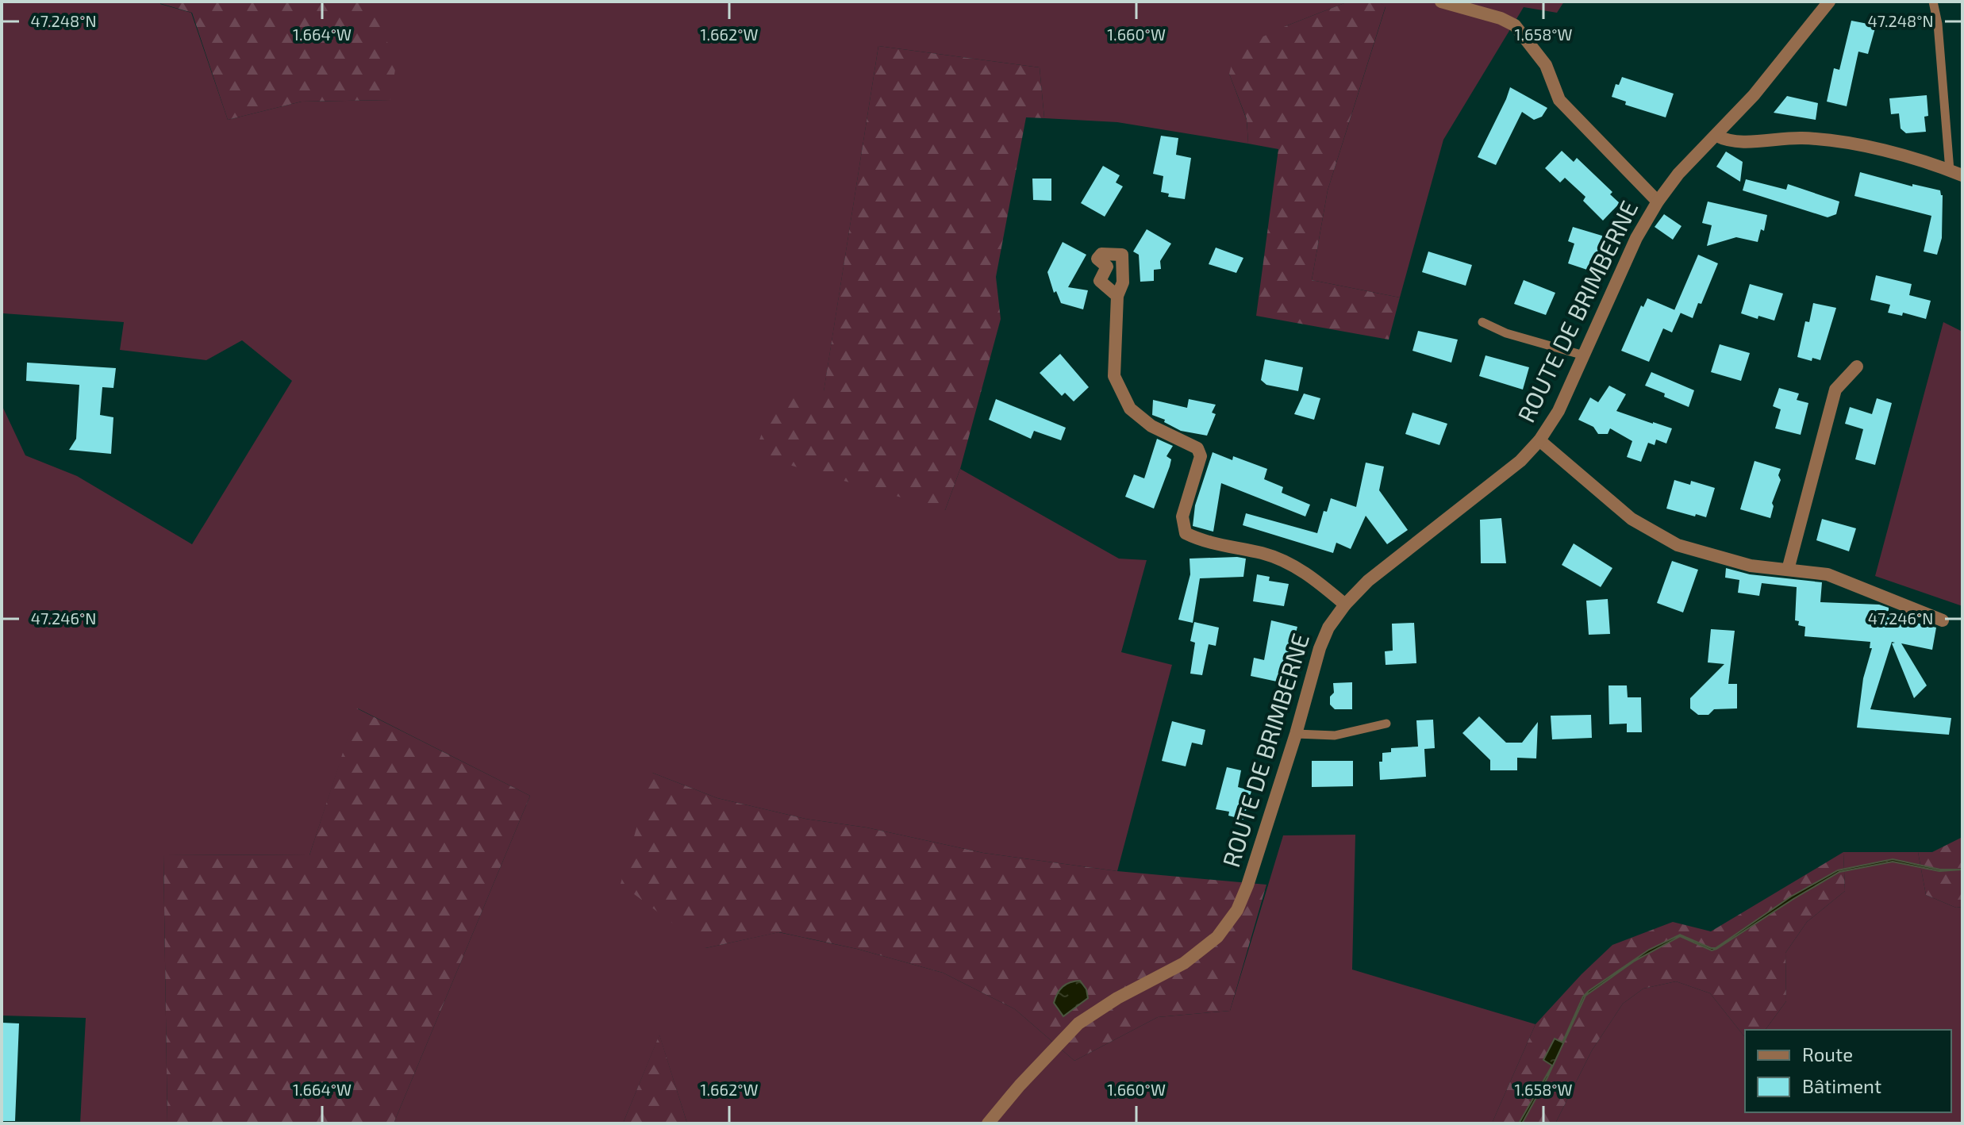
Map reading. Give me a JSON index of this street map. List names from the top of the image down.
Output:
{
  "streets": {
    "street": ["ROUTE DE BRIMBERNE"]
  },
  "legend": ["Route", "Bâtiment"],
  "coordinates": [
    "47.248°N",
    "1.664°W",
    "1.662°W",
    "1.660°W",
    "1.658°W",
    "47.246°N"
  ]
}
